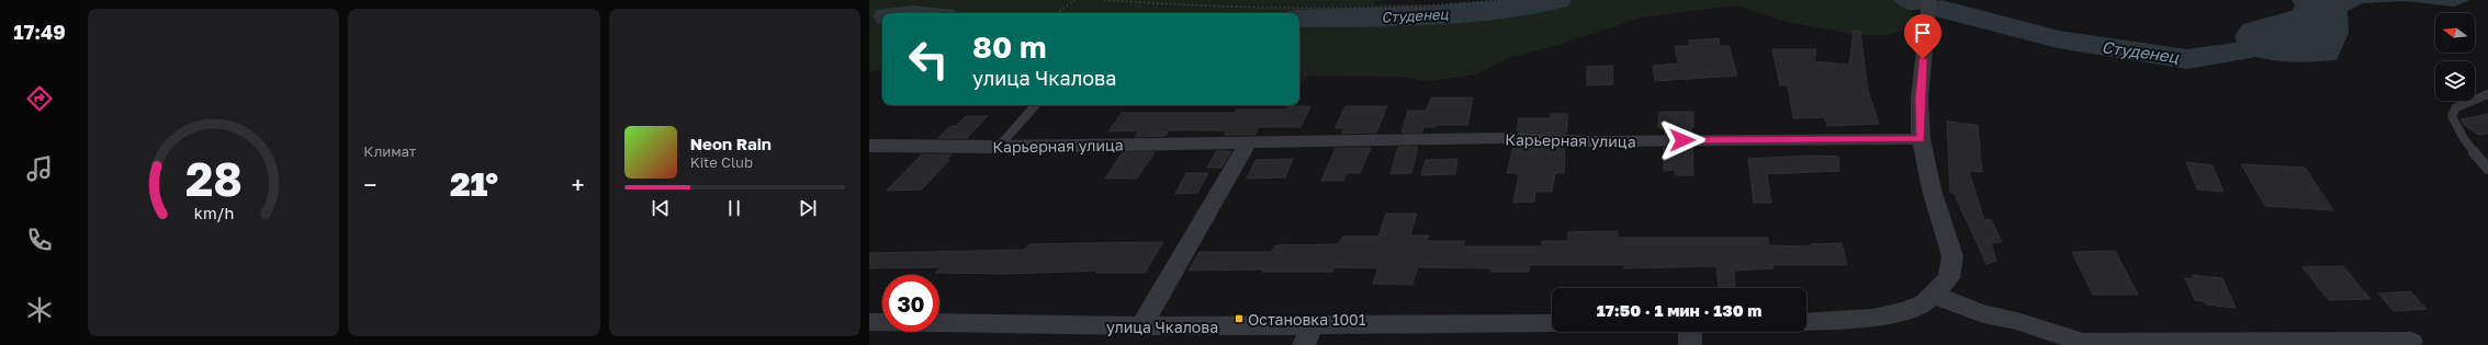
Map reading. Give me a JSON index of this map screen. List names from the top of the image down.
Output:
{
  "streets": {
    "street": ["Карьерная улица", "улица Чкалова"]
  },
  "water": ["Студенец"],
  "places": {
    "transit": ["Остановка 1001"]
  },
  "north": "left",
  "page": {
    "tabs": "17:49",
    "tile": "Климат",
    "turn": ["80 m", "улица Чкалова"],
    "song": ["Neon Rain", "Kite Club"],
    "heat": ["−", "21°", "+"],
    "limit": "30",
    "trip": "17:50 · 1 мин · 130 m",
    "gauge": ["28", "km/h"]
  }
}
